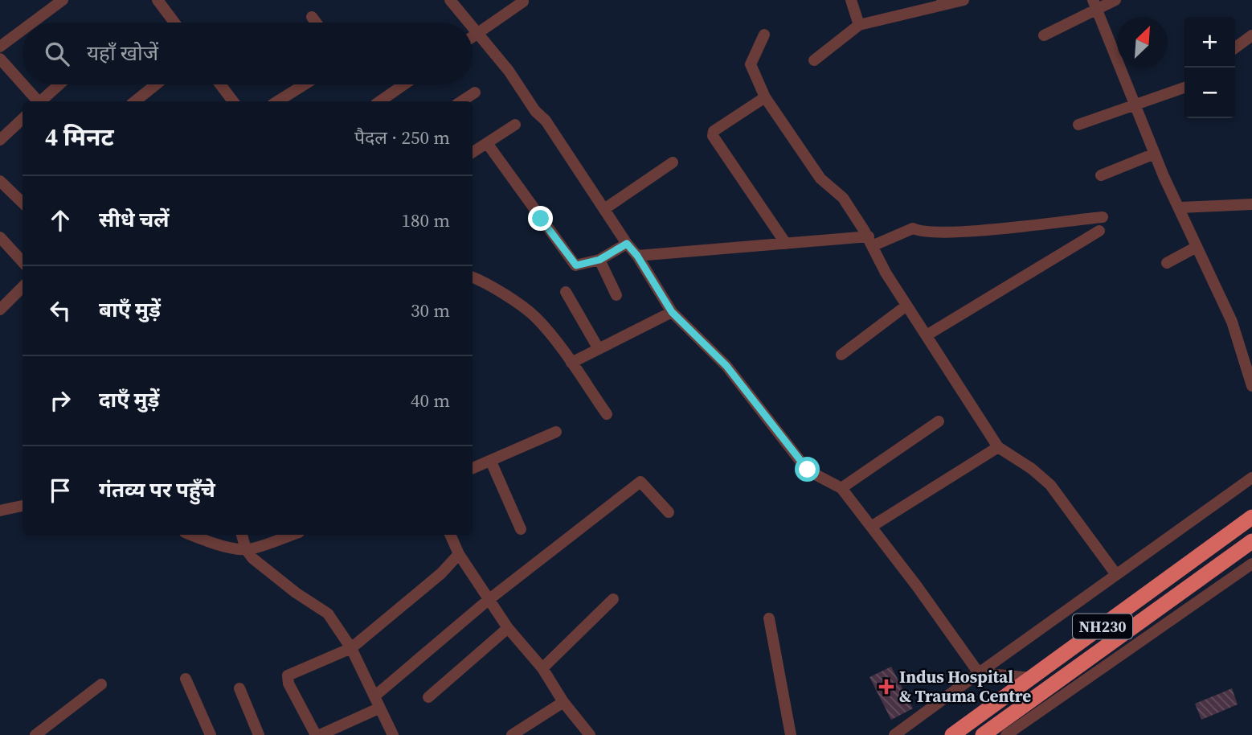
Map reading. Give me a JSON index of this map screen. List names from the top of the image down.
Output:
{
  "streets": {
    "highway": ["NH230"]
  },
  "places": {
    "health": ["Indus Hospital & Trauma Centre"]
  },
  "north": "top right",
  "page": {
    "map_buttons": ["+", "−"],
    "search": "यहाँ खोजें",
    "heading": ["4 मिनट", "पैदल · 250 m"],
    "list": [
      ["सीधे चलें", "180 m"],
      ["बाएँ मुड़ें", "30 m"],
      ["दाएँ मुड़ें", "40 m"],
      "गंतव्य पर पहुँचे"
    ]
  }
}
